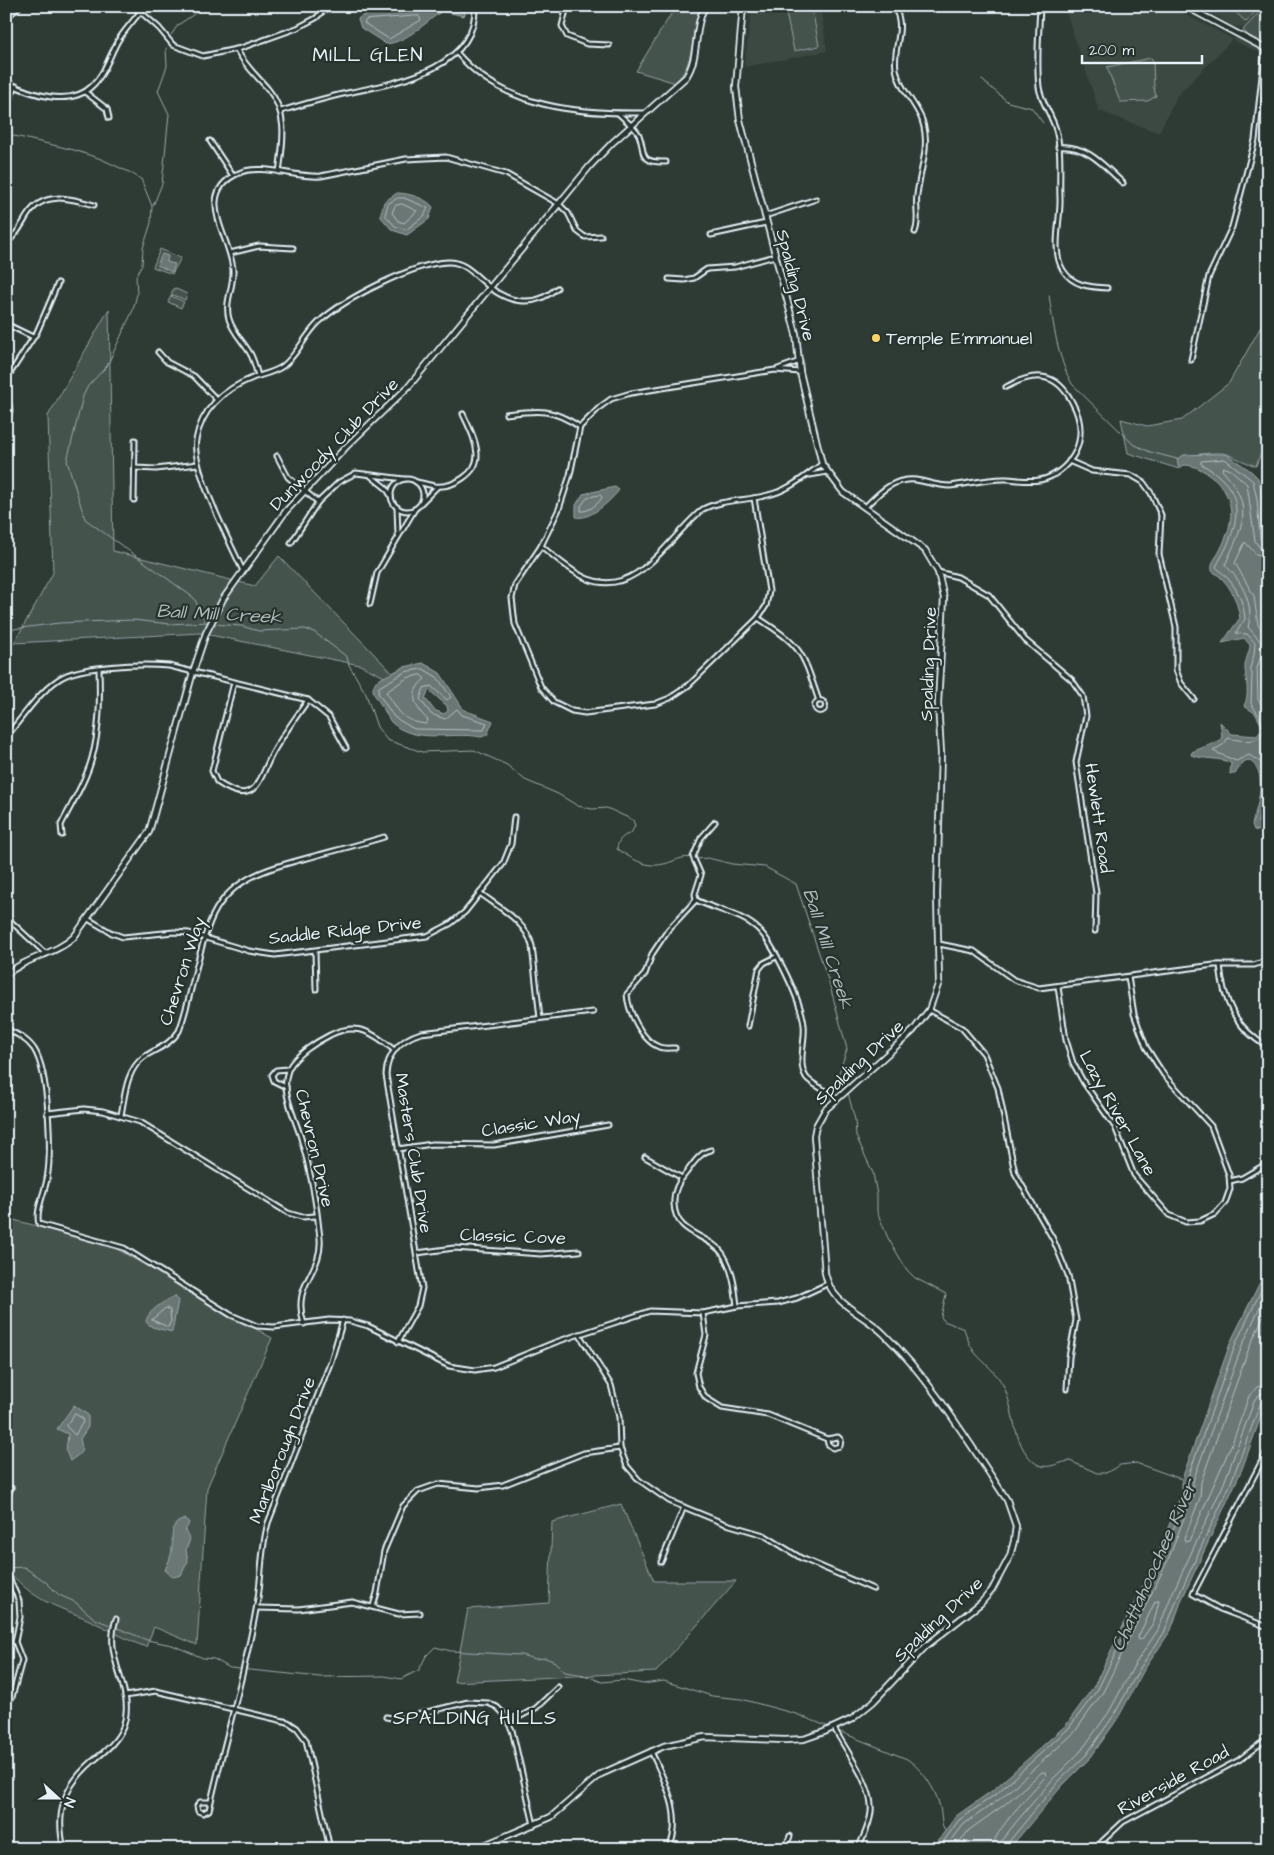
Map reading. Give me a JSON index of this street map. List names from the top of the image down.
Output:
{
  "streets": {
    "street": [
      "Spalding Drive",
      "Dunwoody Club Drive",
      "Hewlett Road",
      "Saddle Ridge Drive",
      "Chevron Way",
      "Lazy River Lane",
      "Classic Way",
      "Chevron Drive",
      "Masters Club Drive",
      "Classic Cove",
      "Marlborough Drive",
      "Riverside Road"
    ]
  },
  "crossings": [
    ["Spalding Drive", "Hewlett Road"],
    ["Dunwoody Club Drive", "Saddle Ridge Drive"],
    ["Saddle Ridge Drive", "Chevron Way"],
    ["Classic Way", "Masters Club Drive"],
    ["Chevron Drive", "Masters Club Drive"],
    ["Masters Club Drive", "Classic Cove"]
  ],
  "districts": ["MILL GLEN", "SPALDING HILLS"],
  "water": ["Ball Mill Creek", "Chattahoochee River"],
  "places": ["Temple E'mmanuel"],
  "scale_bar": "200 m",
  "north": "right"
}
